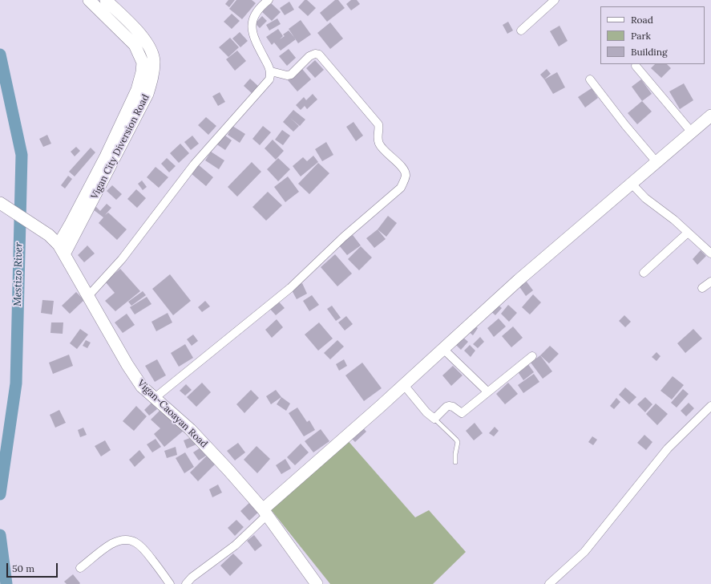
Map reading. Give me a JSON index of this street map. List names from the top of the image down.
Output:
{
  "streets": {
    "main road": ["Vigan City Diversion Road", "Vigan-Caoayan Road"]
  },
  "crossings": [
    ["Vigan City Diversion Road", "Vigan-Caoayan Road"]
  ],
  "water": ["Mestizo River"],
  "legend": ["Road", "Park", "Building"],
  "scale_bar": "50 m"
}
